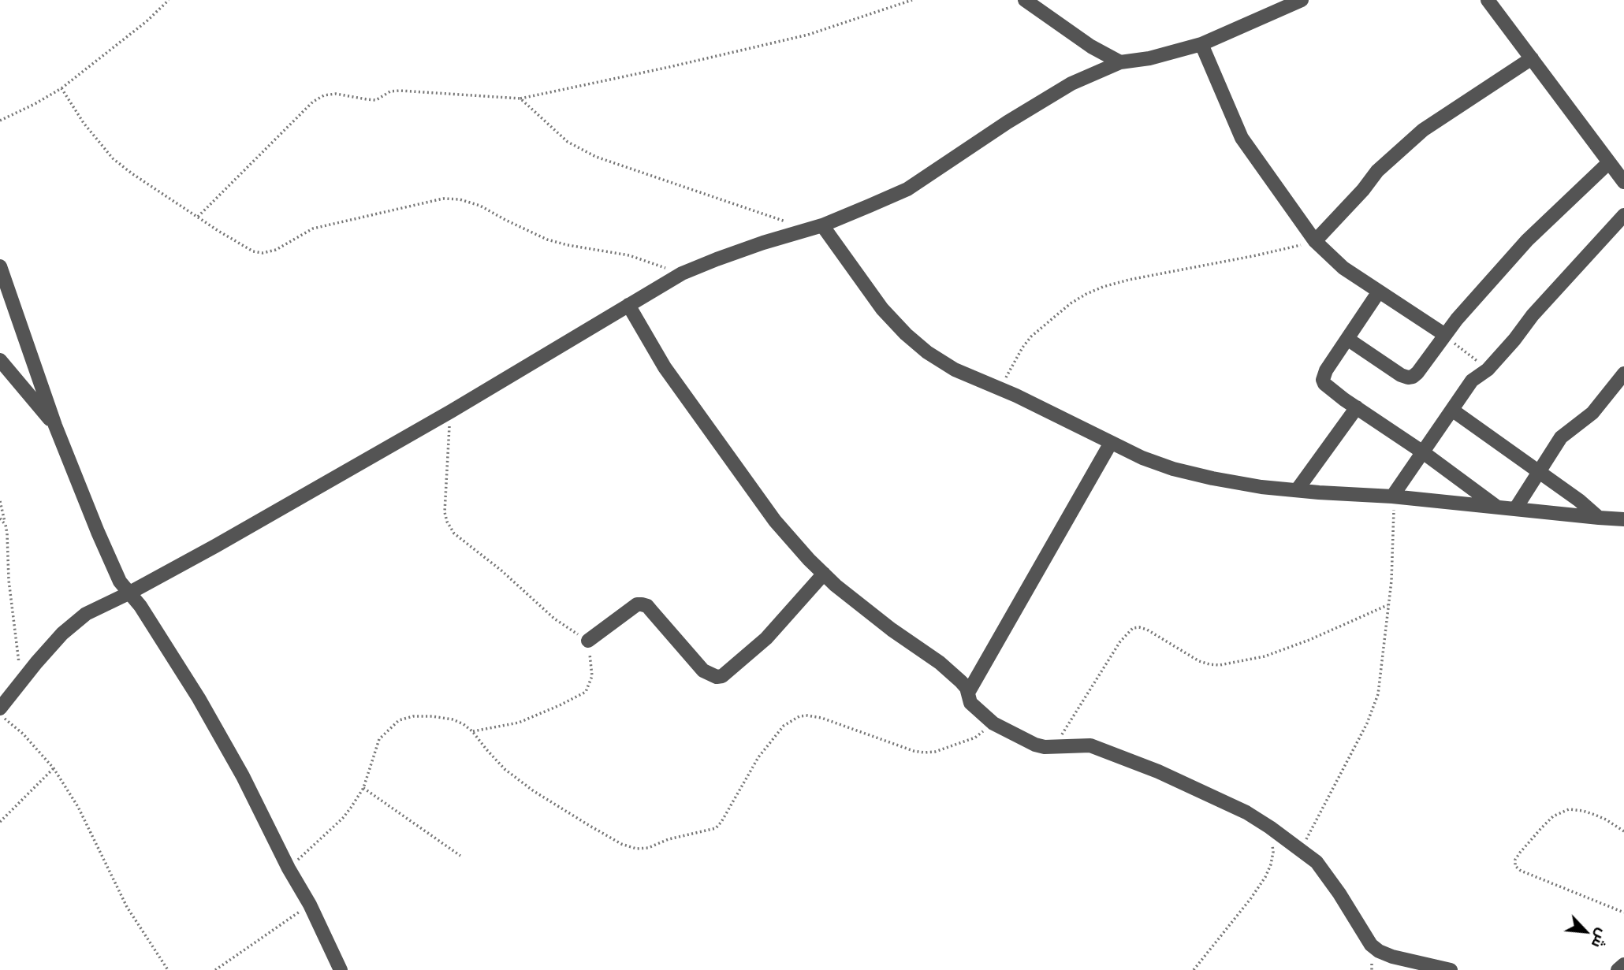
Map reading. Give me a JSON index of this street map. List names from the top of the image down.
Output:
{
  "north": "bottom right"
}
